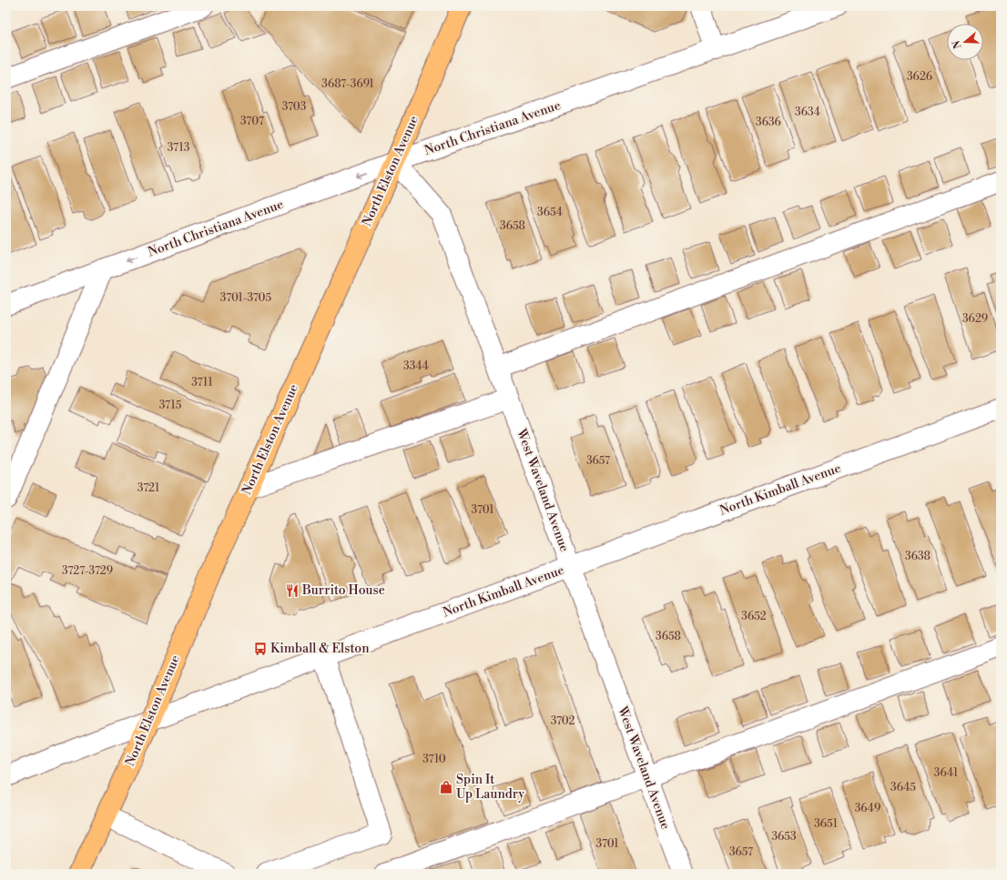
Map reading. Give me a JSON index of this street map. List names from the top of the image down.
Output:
{
  "streets": {
    "main road": ["North Elston Avenue"],
    "street": ["North Christiana Avenue", "North Kimball Avenue", "West Waveland Avenue"]
  },
  "crossings": [
    ["North Christiana Avenue", "North Elston Avenue"],
    ["North Christiana Avenue", "West Waveland Avenue"],
    ["North Elston Avenue", "North Kimball Avenue"],
    ["North Elston Avenue", "West Waveland Avenue"],
    ["North Kimball Avenue", "West Waveland Avenue"]
  ],
  "one_way": ["North Christiana Avenue"],
  "places": {
    "restaurant": ["Burrito House"],
    "bus stop": ["Kimball & Elston"],
    "shop": ["Spin It Up Laundry"]
  },
  "house_numbers": [
    "3626",
    "3687-3691",
    "3703",
    "3634",
    "3707",
    "3636",
    "3713",
    "3654",
    "3658",
    "3701-3705",
    "3629",
    "3344",
    "3711",
    "3715",
    "3657",
    "3721",
    "3701",
    "3638",
    "3727-3729",
    "3652",
    "3658",
    "3702",
    "3710",
    "3641",
    "3645",
    "3649",
    "3651",
    "3653",
    "3701",
    "3657"
  ],
  "north": "left"
}
